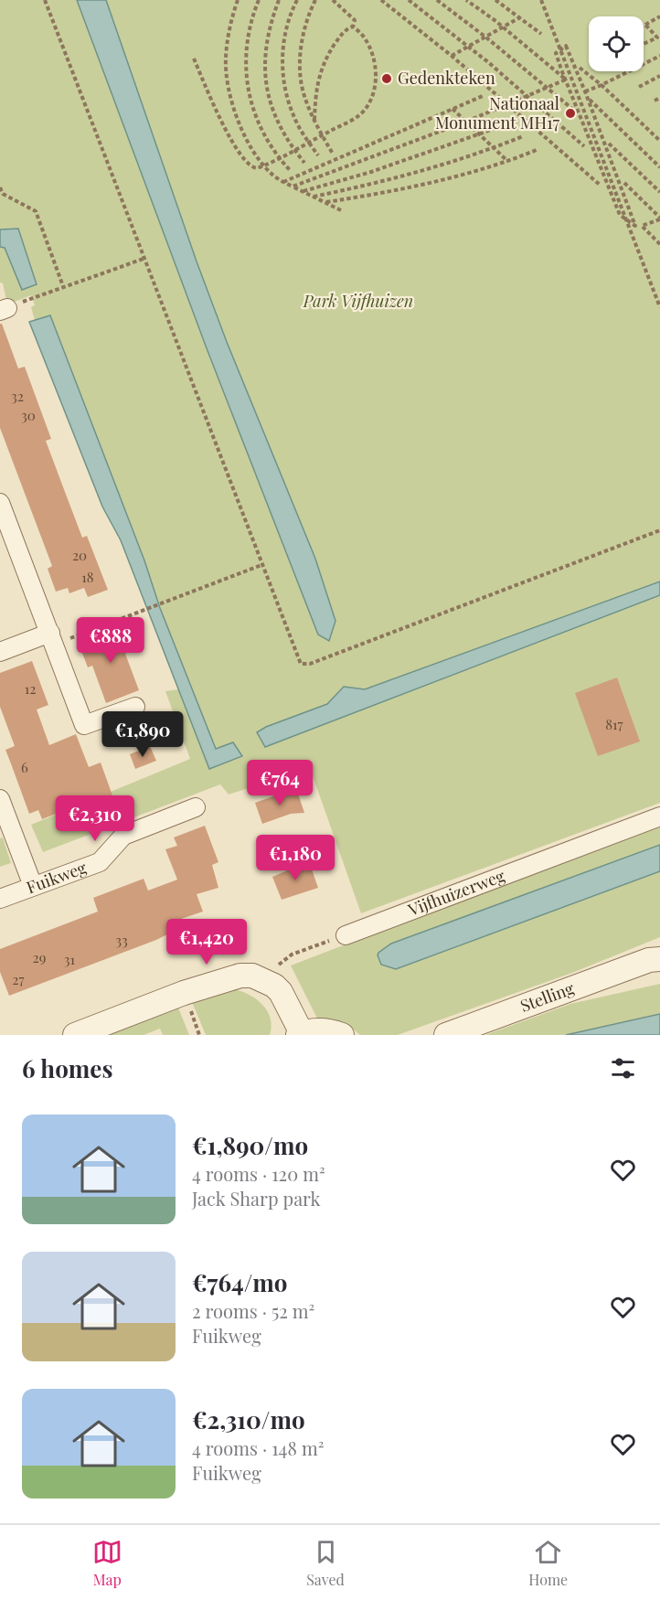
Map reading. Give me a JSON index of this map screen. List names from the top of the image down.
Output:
{
  "streets": {
    "street": ["Fuikweg", "Vijfhuizerweg", "Stelling"]
  },
  "parks": ["Park Vijfhuizen"],
  "places": ["Gedenkteken", "Nationaal Monument MH17"],
  "house_numbers": [
    "32",
    "30",
    "20",
    "18",
    "12",
    "817",
    "6",
    "33",
    "29",
    "31",
    "27"
  ],
  "page": {
    "price": [
      "€888",
      "€1,890",
      "€764",
      "€2,310",
      "€1,180",
      "€1,420"
    ],
    "heading": "6 homes",
    "list": [
      {
        "name": "€1,890/mo",
        "note": "4 rooms · 120 m² · Jack Sharp park"
      },
      {
        "name": "€764/mo",
        "note": "2 rooms · 52 m² · Fuikweg"
      },
      {
        "name": "€2,310/mo",
        "note": "4 rooms · 148 m² · Fuikweg"
      }
    ],
    "tabs": ["Map", "Saved", "Home"]
  }
}
